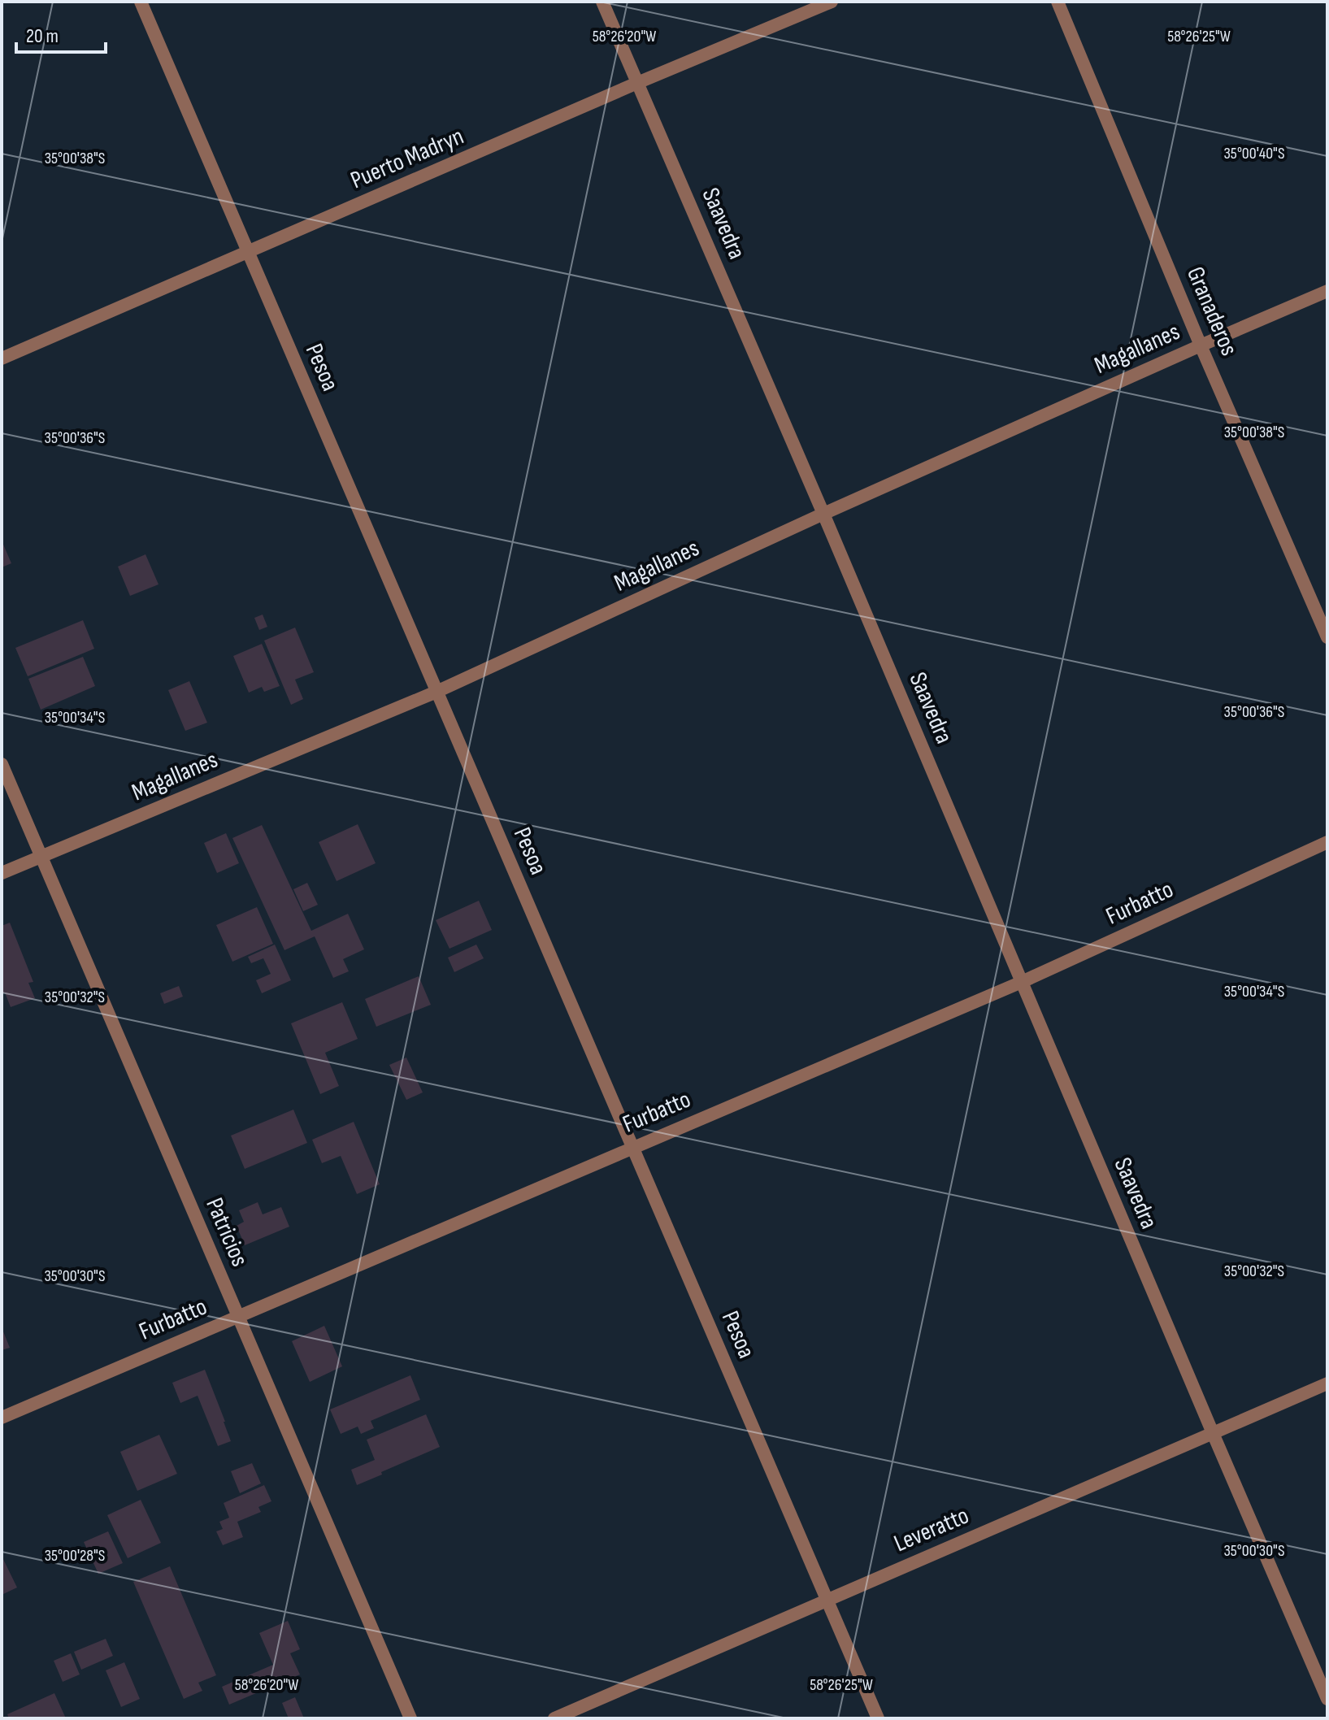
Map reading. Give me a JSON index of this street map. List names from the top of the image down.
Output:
{
  "streets": {
    "street": [
      "Puerto Madryn",
      "Saavedra",
      "Granaderos",
      "Magallanes",
      "Pesoa",
      "Furbatto",
      "Patricios",
      "Leveratto"
    ]
  },
  "crossings": [
    ["Puerto Madryn", "Saavedra"],
    ["Puerto Madryn", "Pesoa"],
    ["Saavedra", "Magallanes"],
    ["Saavedra", "Furbatto"],
    ["Saavedra", "Leveratto"],
    ["Granaderos", "Magallanes"],
    ["Magallanes", "Pesoa"],
    ["Magallanes", "Patricios"],
    ["Pesoa", "Furbatto"],
    ["Pesoa", "Leveratto"],
    ["Furbatto", "Patricios"]
  ],
  "scale_bar": "20 m",
  "coordinates": [
    "58°26'20\"W",
    "58°26'25\"W",
    "35°00'40\"S",
    "35°00'38\"S",
    "35°00'36\"S",
    "35°00'34\"S",
    "35°00'32\"S",
    "35°00'30\"S",
    "35°00'28\"S"
  ]
}
